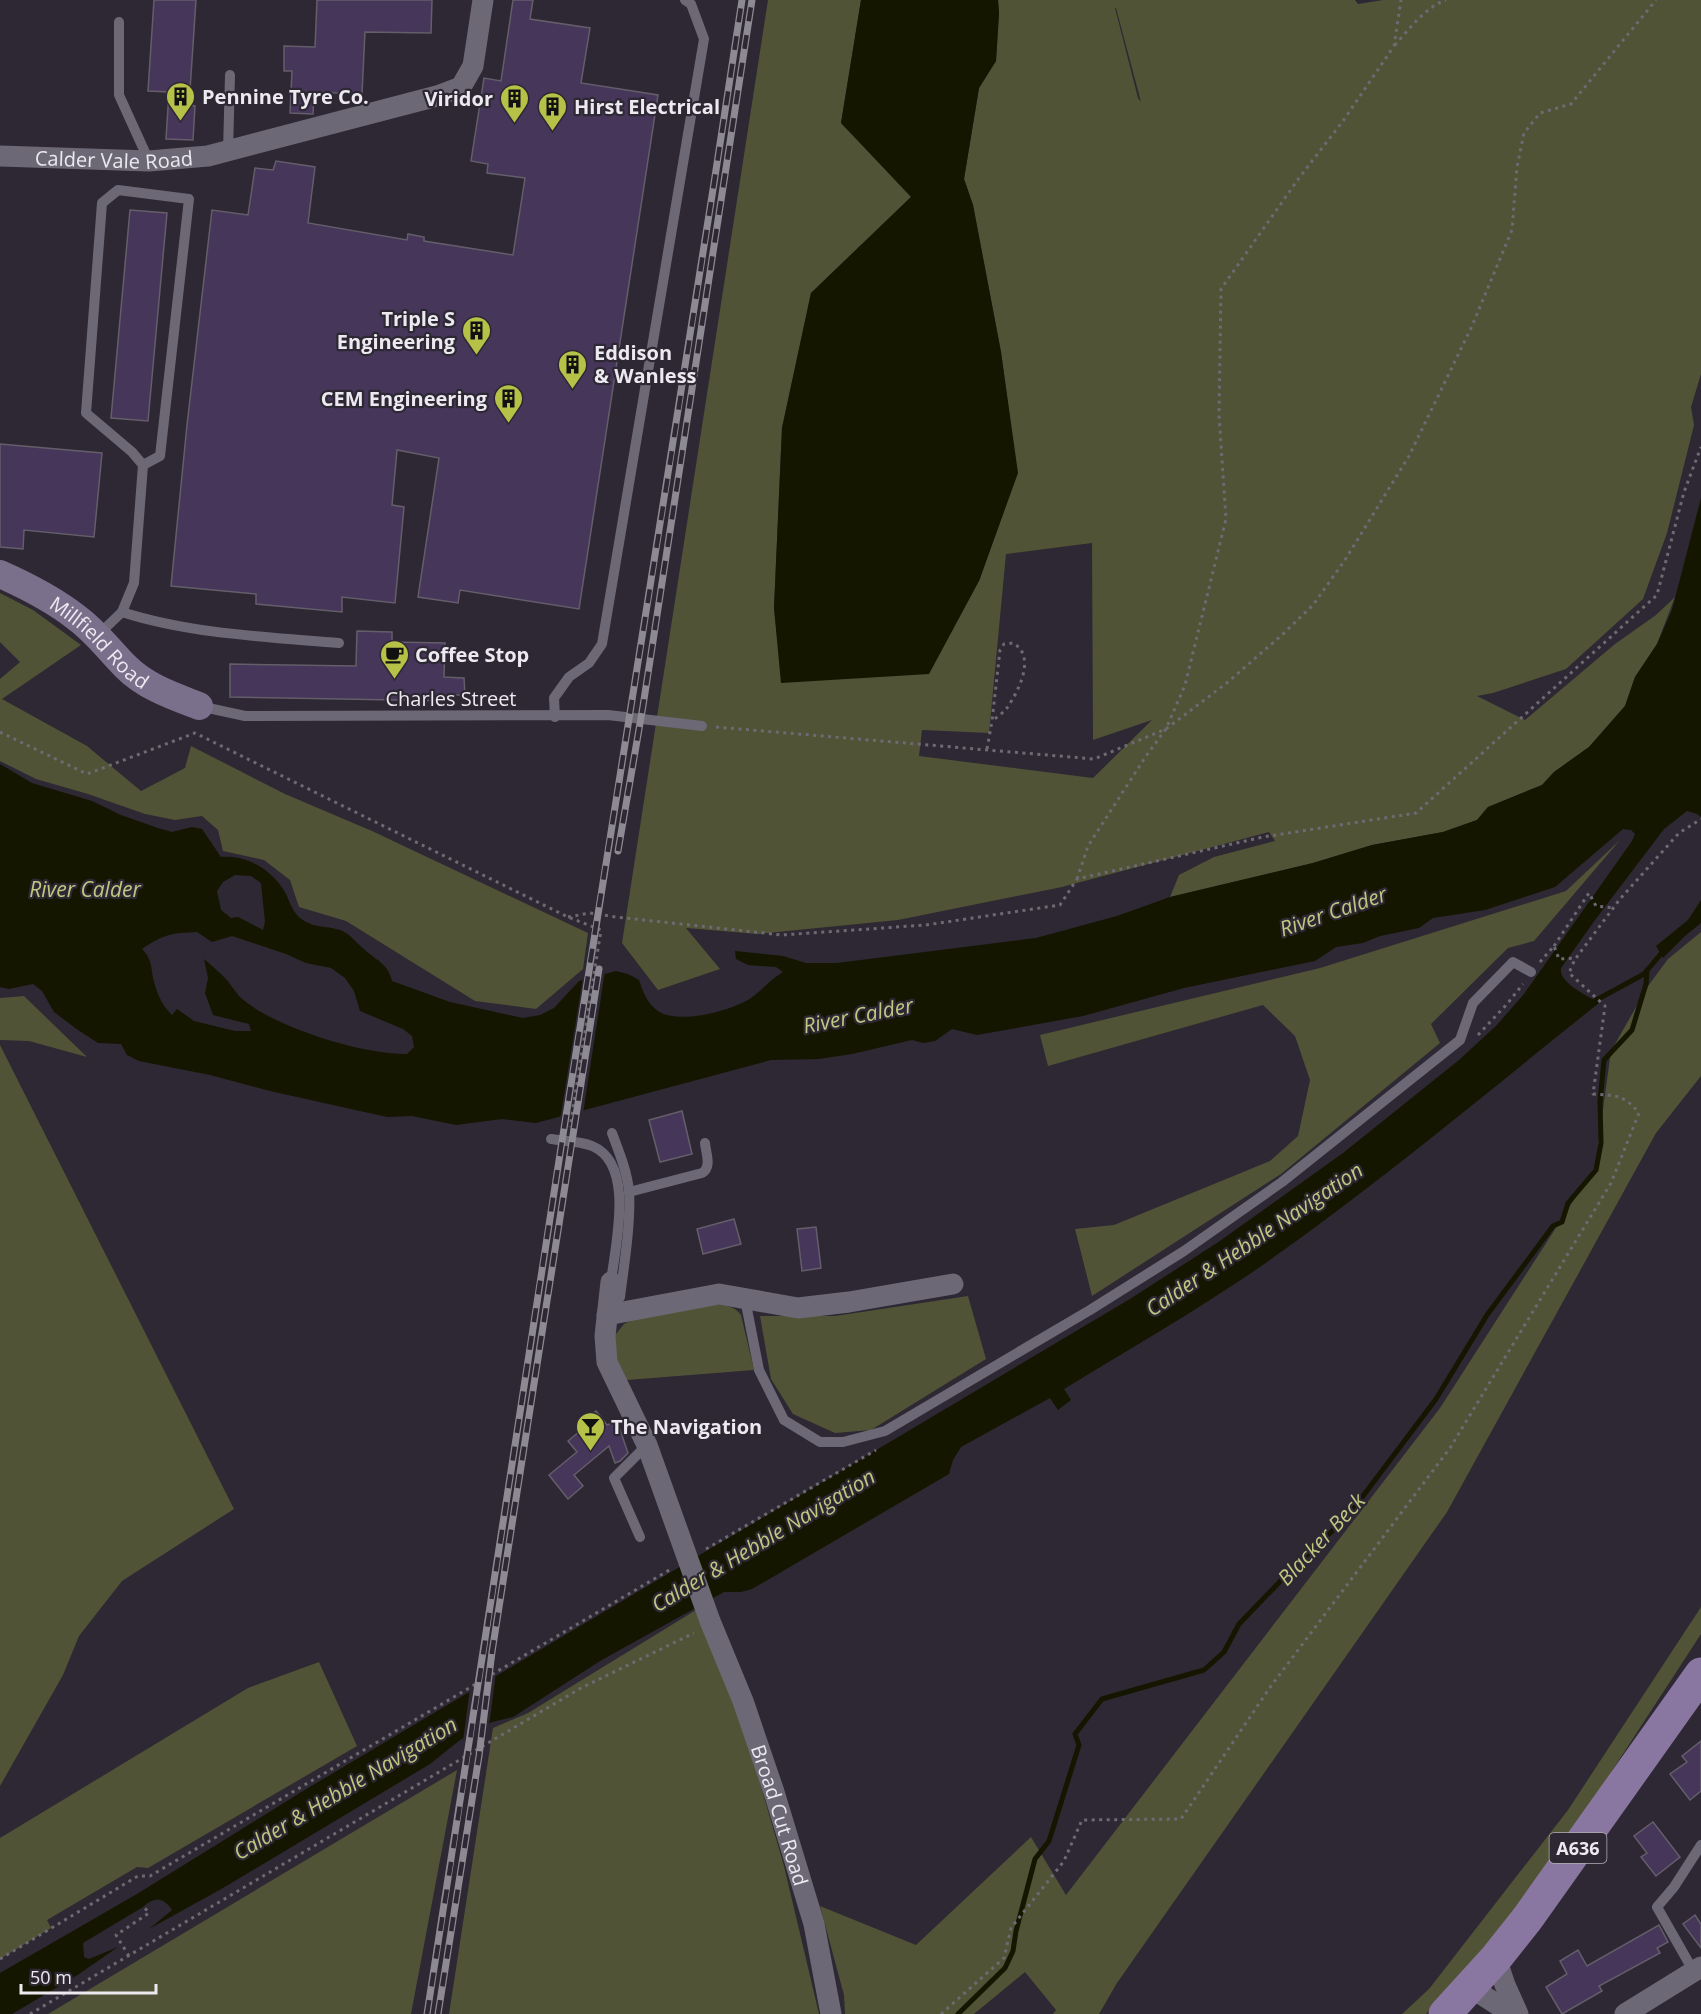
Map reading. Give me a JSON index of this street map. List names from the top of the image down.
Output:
{
  "streets": {
    "main road": ["A636"],
    "street": ["Calder Vale Road", "Millfield Road", "Broad Cut Road"],
    "lane": ["Charles Street"]
  },
  "crossings": [
    ["Millfield Road", "Charles Street"]
  ],
  "water": ["River Calder", "Calder & Hebble Navigation", "Blacker Beck"],
  "places": {
    "building": [
      "Pennine Tyre Co.",
      "Viridor",
      "Hirst Electrical",
      "Triple S Engineering",
      "Eddison & Wanless",
      "CEM Engineering"
    ],
    "cafe": ["Coffee Stop"],
    "bar": ["The Navigation"]
  },
  "scale_bar": "50 m"
}
